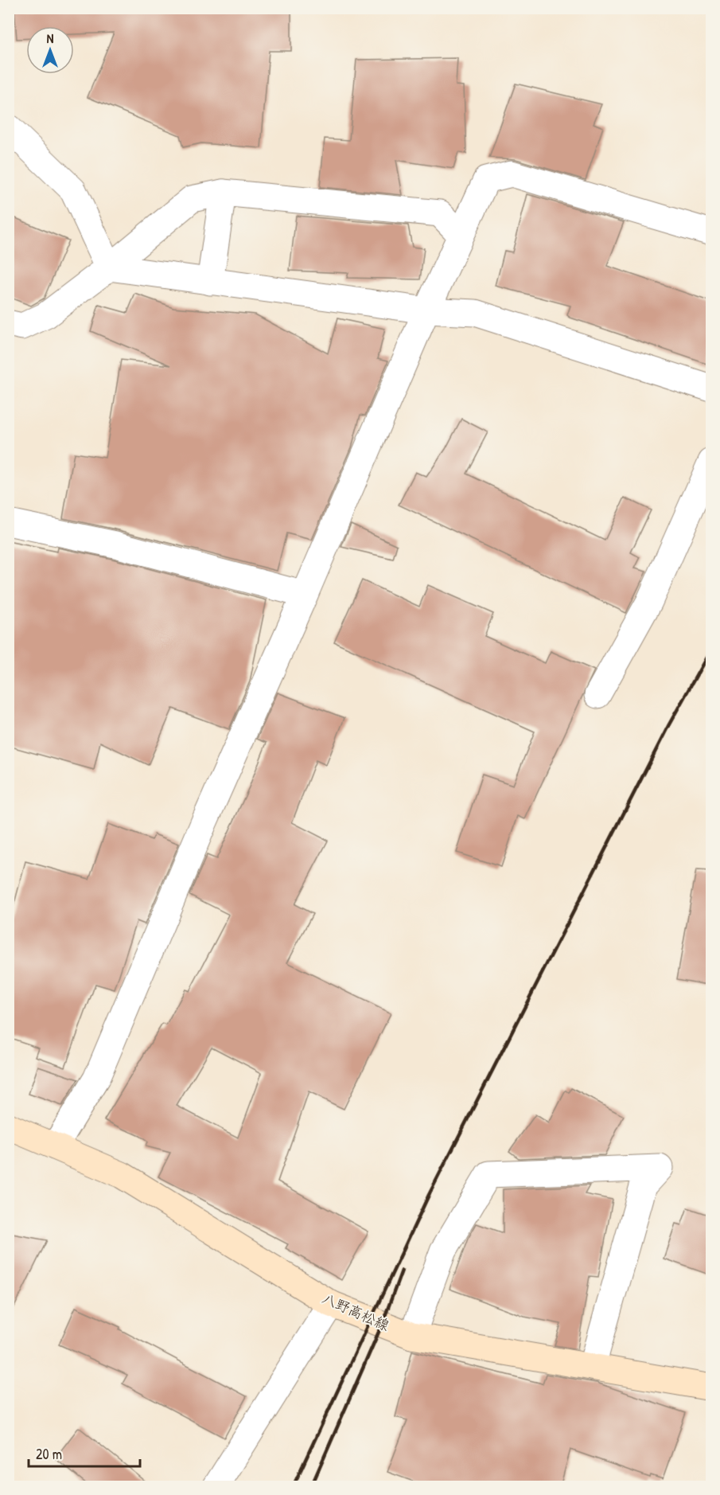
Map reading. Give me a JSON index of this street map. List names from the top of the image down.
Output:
{
  "streets": {
    "main road": ["八野高松線"]
  },
  "scale_bar": "20 m",
  "north": "top"
}
